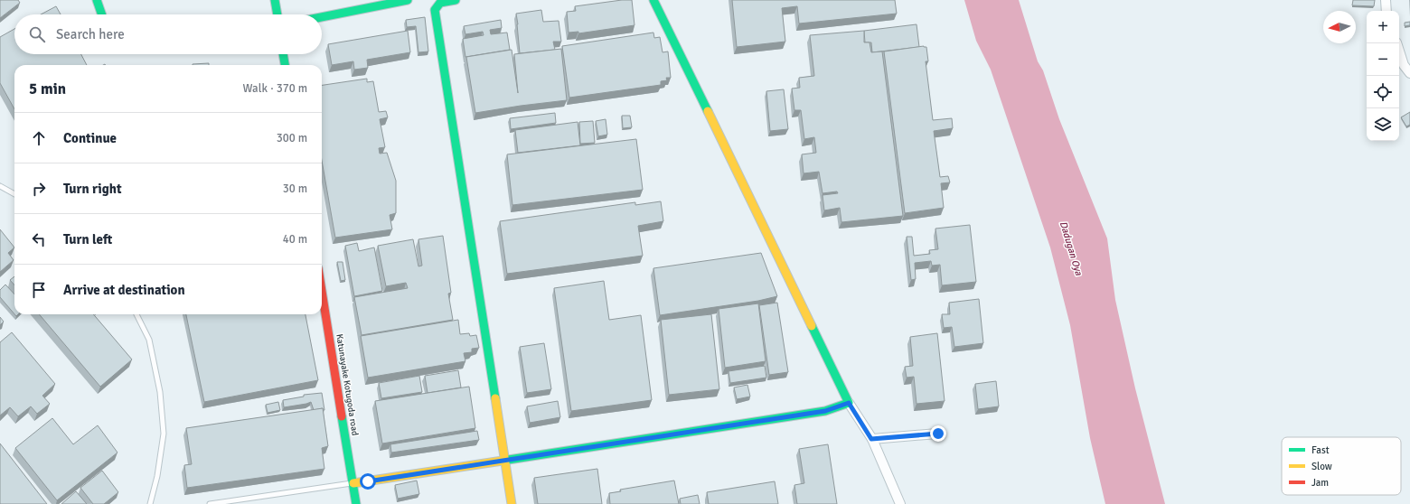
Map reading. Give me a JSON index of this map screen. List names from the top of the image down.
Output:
{
  "streets": {
    "street": ["Katunayake Kotugoda road"]
  },
  "water": ["Dadugan Oya"],
  "legend": ["Fast", "Slow", "Jam"],
  "north": "left",
  "page": {
    "map_buttons": ["+", "−"],
    "search": "Search here",
    "heading": ["5 min", "Walk · 370 m"],
    "list": [
      ["Continue", "300 m"],
      ["Turn right", "30 m"],
      ["Turn left", "40 m"],
      "Arrive at destination"
    ]
  }
}
